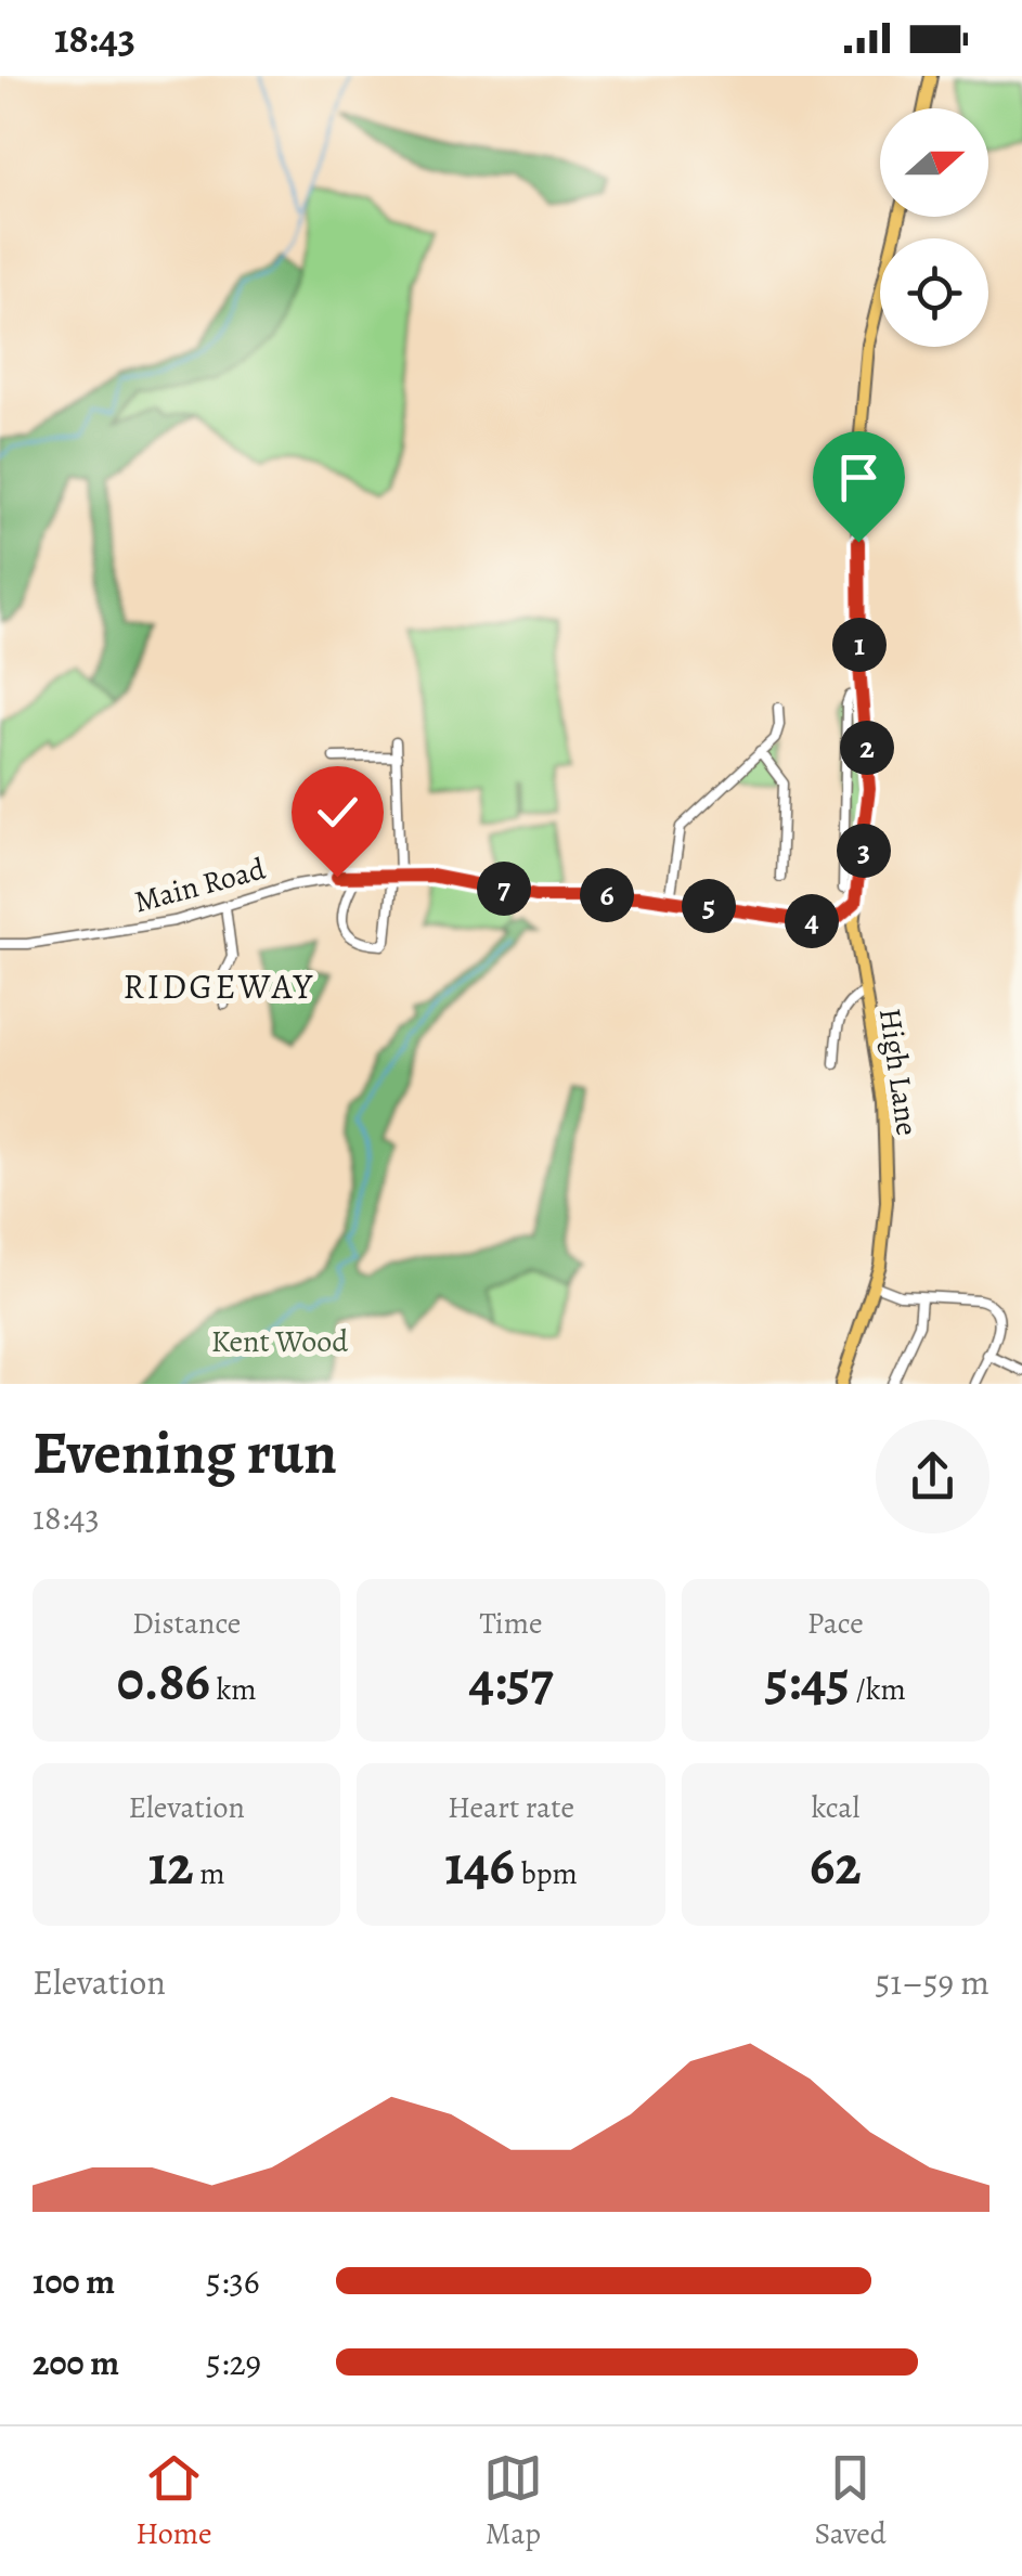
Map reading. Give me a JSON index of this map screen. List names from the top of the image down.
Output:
{
  "streets": {
    "main road": ["High Lane"],
    "street": ["Main Road"]
  },
  "districts": ["RIDGEWAY"],
  "parks": ["Kent Wood"],
  "north": "right",
  "page": {
    "status": "18:43",
    "pins": [
      "1",
      "2",
      "3",
      "7",
      "6",
      "5",
      "4"
    ],
    "heading": ["Evening run", "18:43"],
    "stats": [
      ["Distance", "0.86 km"],
      ["Time", "4:57"],
      ["Pace", "5:45 /km"],
      ["Elevation", "12 m"],
      ["Heart rate", "146 bpm"],
      ["kcal", "62"]
    ],
    "chart": ["Elevation", "51–59 m"],
    "list": [
      {
        "name": "100 m",
        "note": "5:36"
      },
      {
        "name": "200 m",
        "note": "5:29"
      }
    ],
    "tabs": ["Home", "Map", "Saved"]
  }
}
